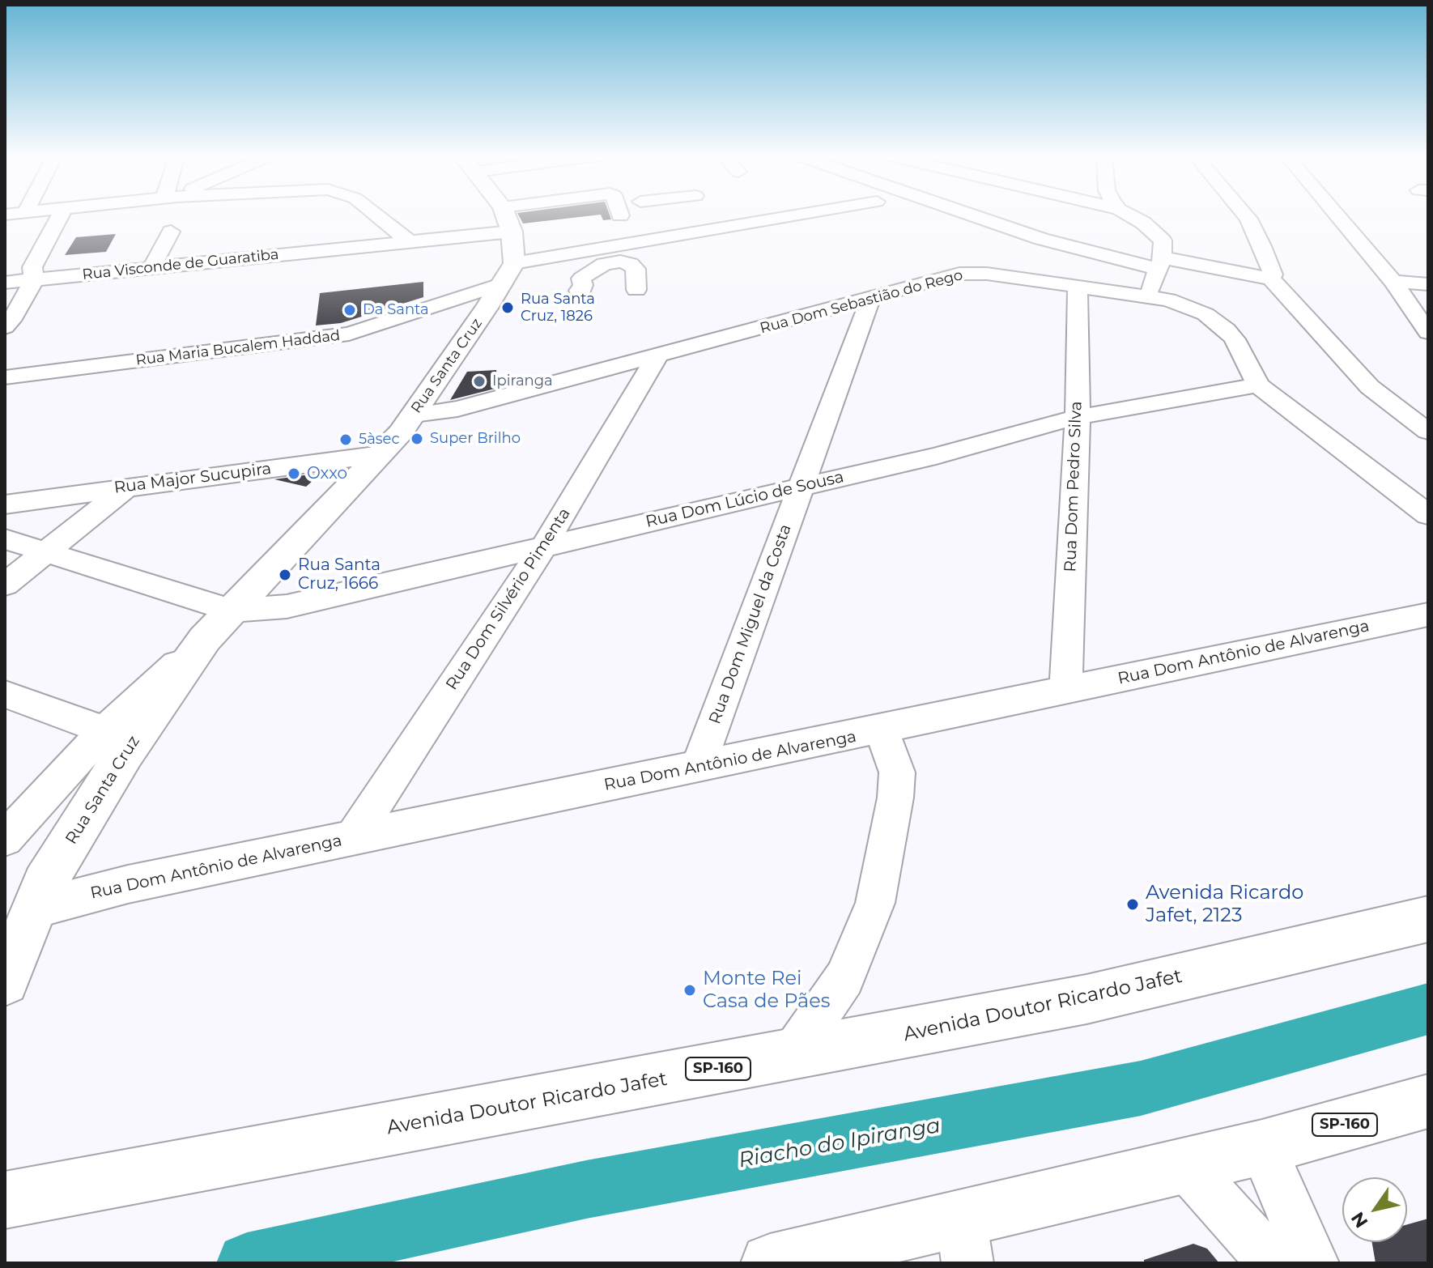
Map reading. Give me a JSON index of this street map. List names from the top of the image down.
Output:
{
  "streets": {
    "main road": ["Rua Santa Cruz", "Avenida Doutor Ricardo Jafet", "SP-160"],
    "street": [
      "Rua Visconde de Guaratiba",
      "Rua Dom Sebastião do Rego",
      "Rua Maria Bucalem Haddad",
      "Rua Major Sucupira",
      "Rua Dom Pedro Silva",
      "Rua Dom Lúcio de Sousa",
      "Rua Dom Silvério Pimenta",
      "Rua Dom Miguel da Costa",
      "Rua Dom Antônio de Alvarenga"
    ]
  },
  "crossings": [
    ["Rua Dom Sebastião do Rego", "Rua Santa Cruz"],
    ["Rua Dom Sebastião do Rego", "Rua Dom Pedro Silva"],
    ["Rua Dom Sebastião do Rego", "Rua Dom Lúcio de Sousa"],
    ["Rua Dom Sebastião do Rego", "Rua Dom Silvério Pimenta"],
    ["Rua Dom Sebastião do Rego", "Rua Dom Miguel da Costa"],
    ["Rua Maria Bucalem Haddad", "Rua Santa Cruz"],
    ["Rua Santa Cruz", "Rua Major Sucupira"],
    ["Rua Santa Cruz", "Rua Dom Lúcio de Sousa"],
    ["Rua Santa Cruz", "Rua Dom Antônio de Alvarenga"],
    ["Rua Dom Pedro Silva", "Rua Dom Lúcio de Sousa"],
    ["Rua Dom Pedro Silva", "Rua Dom Antônio de Alvarenga"],
    ["Rua Dom Lúcio de Sousa", "Rua Dom Silvério Pimenta"],
    ["Rua Dom Lúcio de Sousa", "Rua Dom Miguel da Costa"],
    ["Rua Dom Silvério Pimenta", "Rua Dom Antônio de Alvarenga"],
    ["Rua Dom Miguel da Costa", "Rua Dom Antônio de Alvarenga"]
  ],
  "water": ["Riacho do Ipiranga"],
  "places": [
    "Rua Santa Cruz, 1826",
    "Da Santa",
    "Ipiranga",
    "Super Brilho",
    "5àsec",
    "Oxxo",
    "Rua Santa Cruz, 1666",
    "Avenida Ricardo Jafet, 2123",
    "Monte Rei Casa de Pães"
  ],
  "north": "bottom left"
}
